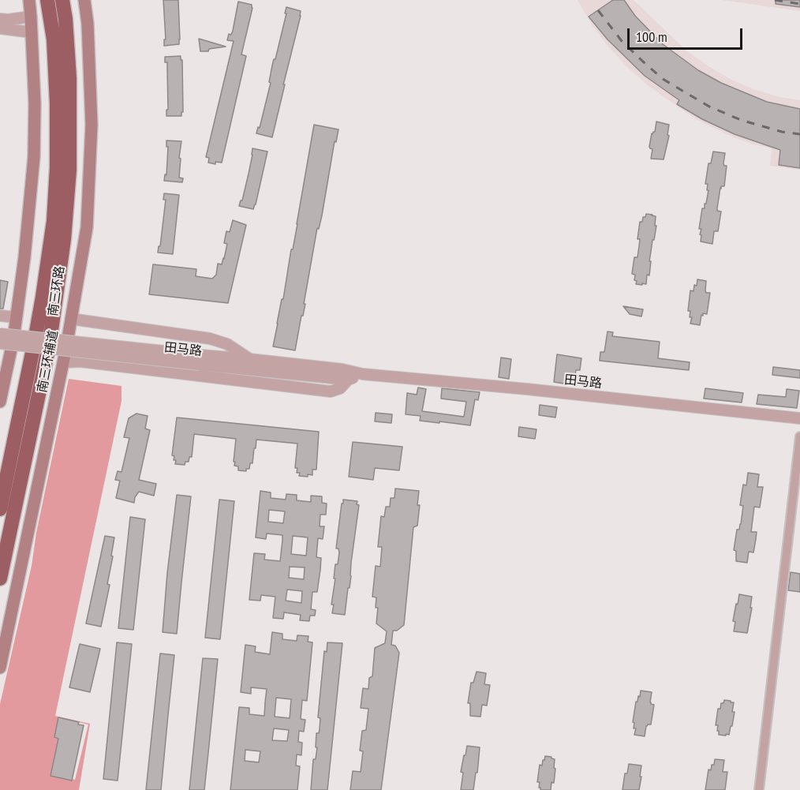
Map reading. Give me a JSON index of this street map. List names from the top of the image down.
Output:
{
  "streets": {
    "highway": ["南三环路"],
    "main road": ["南三环辅道"],
    "street": ["田马路"]
  },
  "scale_bar": "100 m"
}
